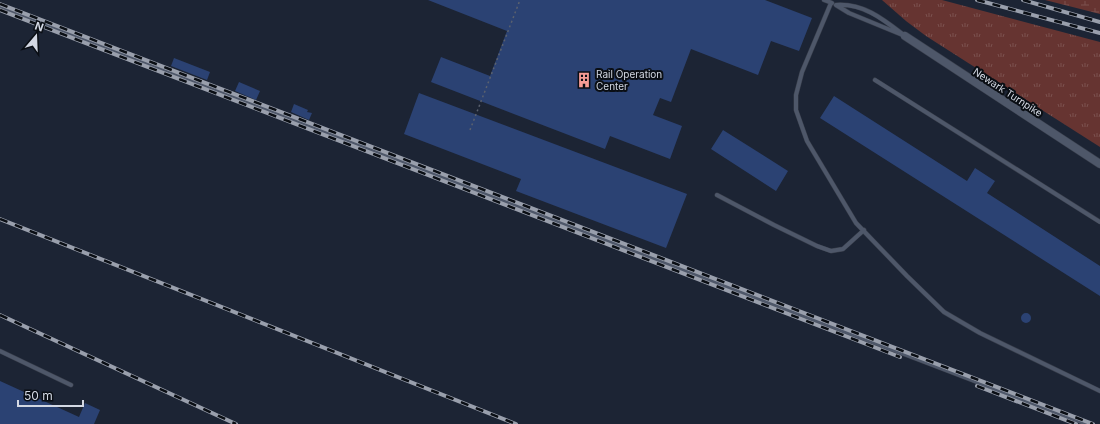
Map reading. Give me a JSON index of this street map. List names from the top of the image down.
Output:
{
  "streets": {
    "street": ["Newark Turnpike"]
  },
  "places": {
    "building": ["Rail Operation Center"]
  },
  "scale_bar": "50 m",
  "north": "top"
}
